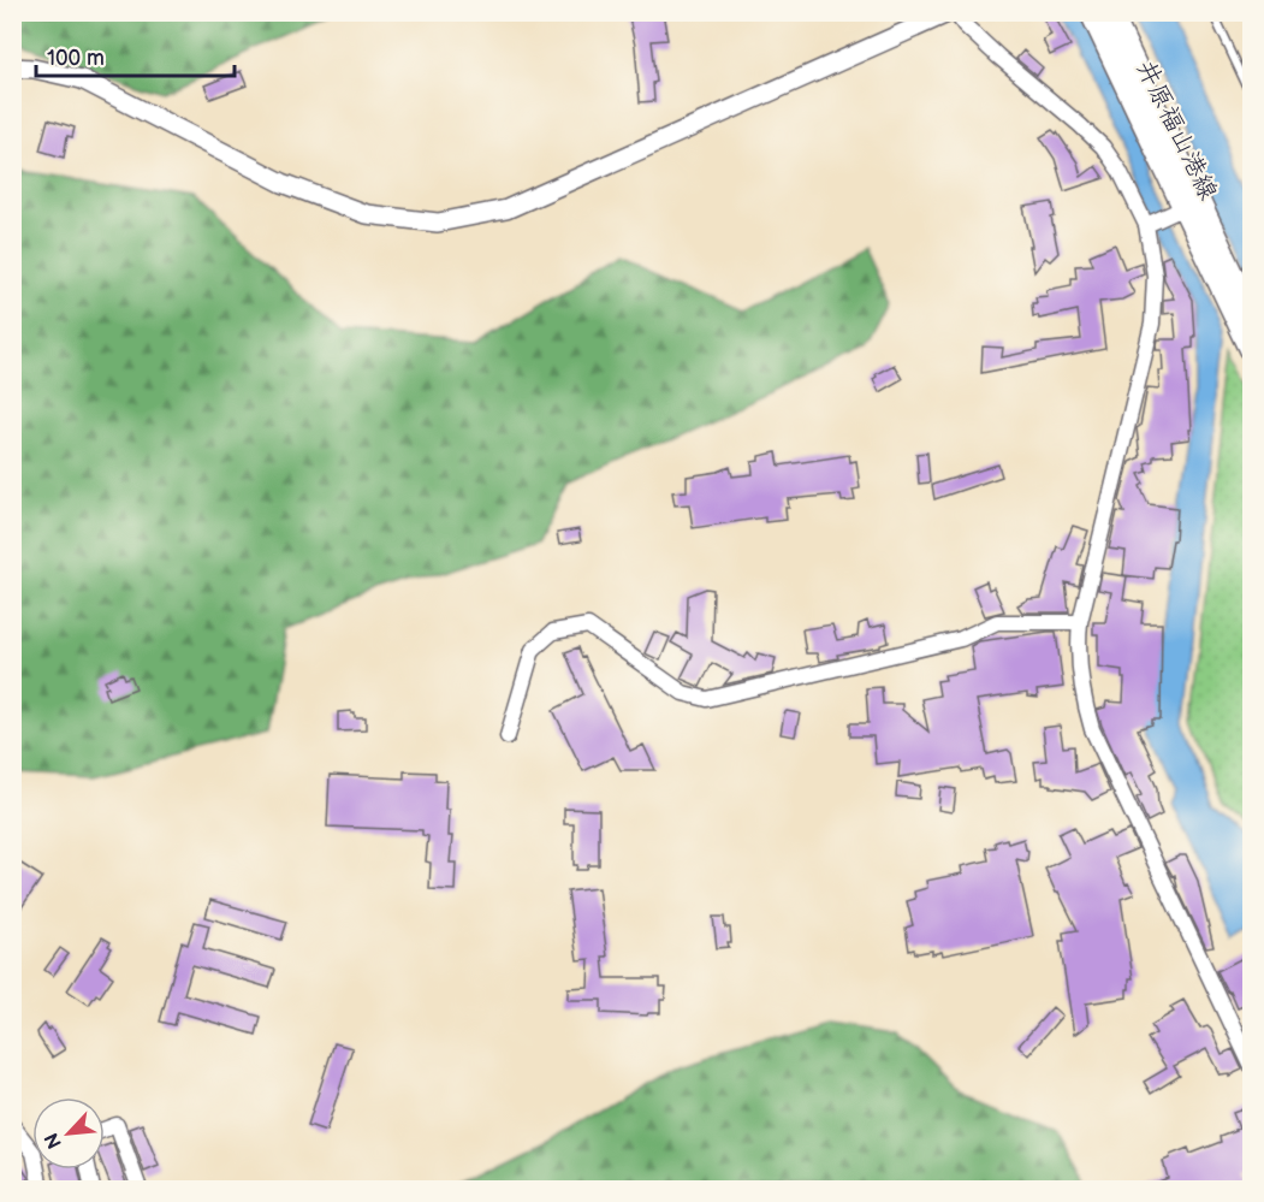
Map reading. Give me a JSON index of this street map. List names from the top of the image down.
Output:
{
  "streets": {
    "main road": ["井原福山港線"]
  },
  "scale_bar": "100 m",
  "north": "bottom left"
}
